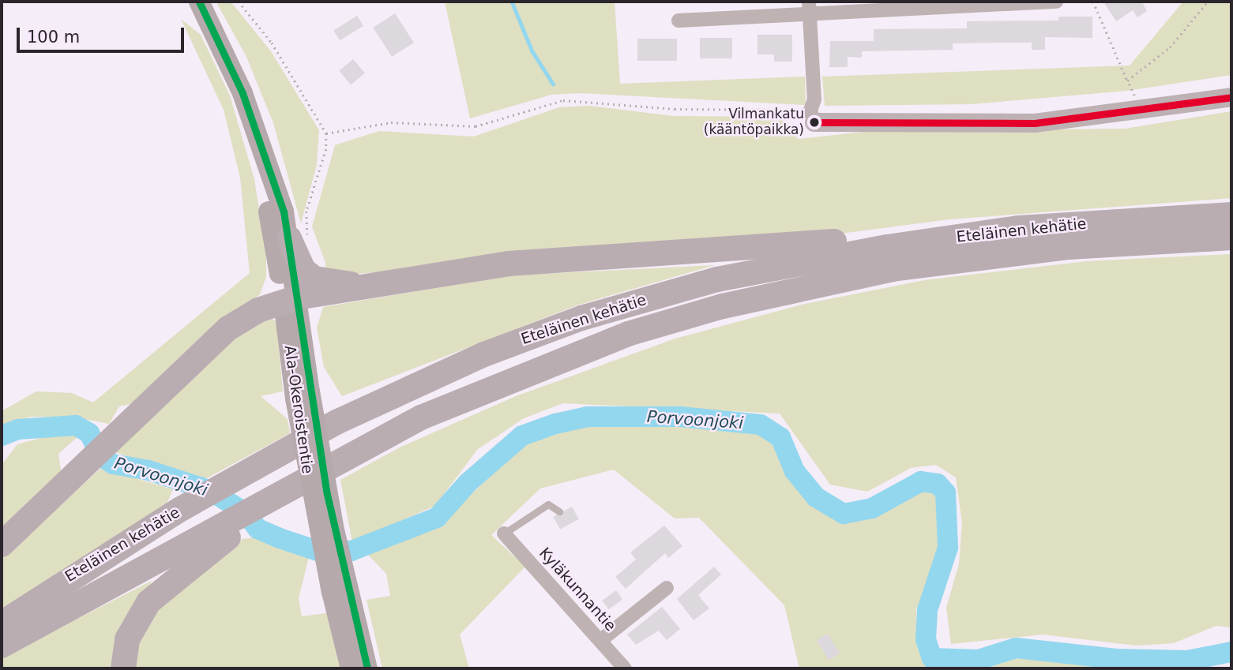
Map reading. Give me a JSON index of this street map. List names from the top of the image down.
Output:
{
  "streets": {
    "highway": ["Eteläinen kehätie"],
    "main road": ["Ala-Okeroistentie"],
    "street": ["Kyläkunnantie"]
  },
  "water": ["Porvoonjoki"],
  "places": ["Vilmankatu (kääntöpaikka)"],
  "scale_bar": "100 m"
}
